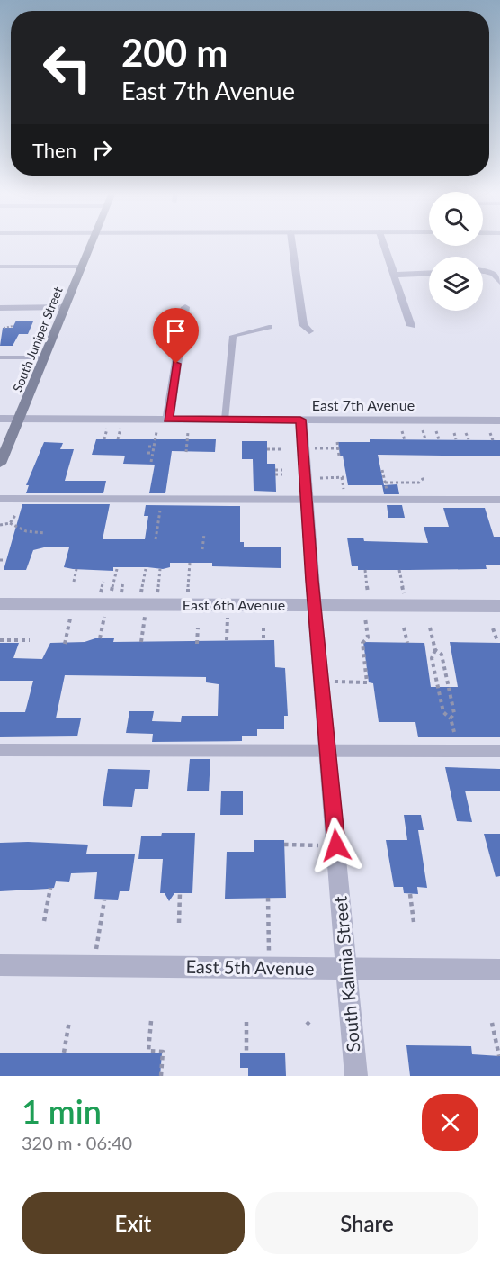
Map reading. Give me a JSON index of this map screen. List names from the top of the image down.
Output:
{
  "streets": {
    "main road": ["South Juniper Street"],
    "street": [
      "East 7th Avenue",
      "East 6th Avenue",
      "East 5th Avenue",
      "South Kalmia Street"
    ]
  },
  "crossings": [
    ["South Juniper Street", "East 7th Avenue"],
    ["East 7th Avenue", "South Kalmia Street"],
    ["East 6th Avenue", "South Kalmia Street"],
    ["East 5th Avenue", "South Kalmia Street"]
  ],
  "page": {
    "turn": ["200 m", "East 7th Avenue"],
    "then": "Then",
    "heading": ["1 min", "320 m · 06:40"],
    "buttons": ["Exit", "Share"]
  }
}
